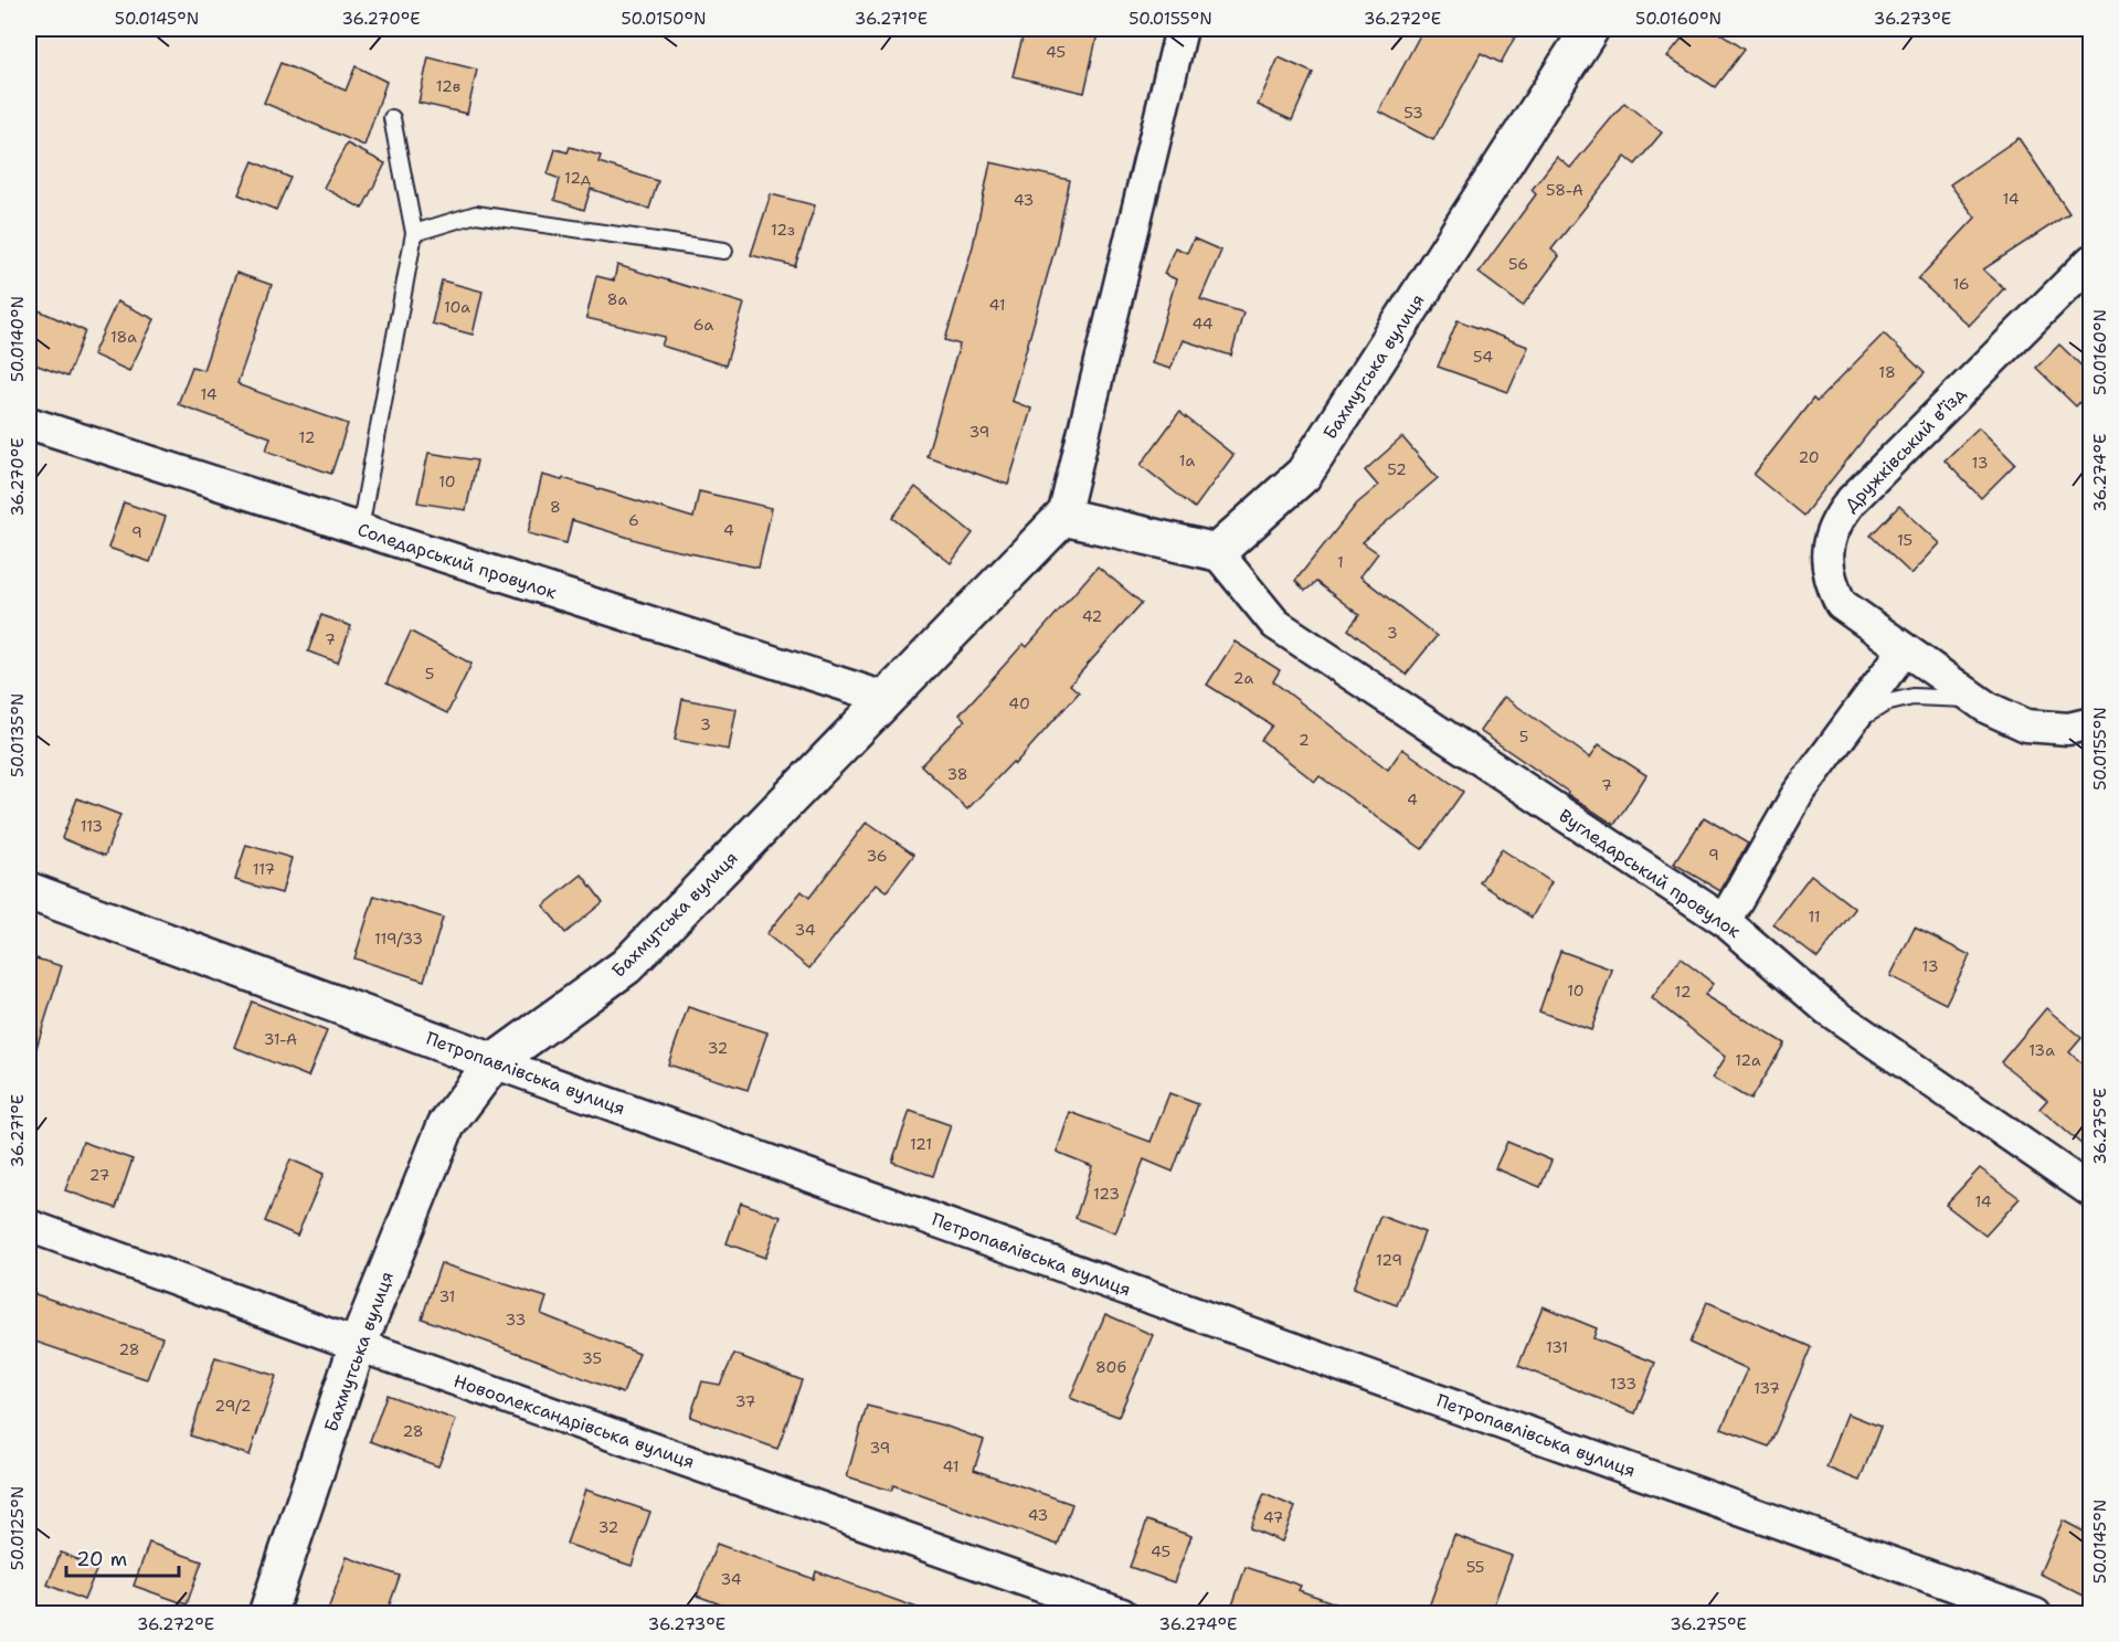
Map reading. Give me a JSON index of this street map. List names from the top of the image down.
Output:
{
  "streets": {
    "street": [
      "Бахмутська вулиця",
      "Дружківський в’їзд",
      "Соледарський провулок",
      "Вугледарський провулок",
      "Петропавлівська вулиця",
      "Новоолександрівська вулиця"
    ]
  },
  "crossings": [
    ["Бахмутська вулиця", "Соледарський провулок"],
    ["Бахмутська вулиця", "Вугледарський провулок"],
    ["Бахмутська вулиця", "Петропавлівська вулиця"],
    ["Бахмутська вулиця", "Новоолександрівська вулиця"]
  ],
  "house_numbers": [
    "45",
    "12в",
    "53",
    "12д",
    "58-А",
    "14",
    "43",
    "12з",
    "56",
    "16",
    "8а",
    "41",
    "10а",
    "44",
    "6а",
    "18а",
    "54",
    "18",
    "14",
    "39",
    "12",
    "20",
    "1а",
    "13",
    "52",
    "10",
    "8",
    "6",
    "4",
    "9",
    "15",
    "1",
    "42",
    "3",
    "7",
    "5",
    "2а",
    "40",
    "3",
    "5",
    "2",
    "38",
    "7",
    "4",
    "113",
    "9",
    "36",
    "117",
    "11",
    "34",
    "119/33",
    "13",
    "10",
    "12",
    "31-А",
    "32",
    "13а",
    "12а",
    "121",
    "27",
    "123",
    "14",
    "129",
    "31",
    "33",
    "131",
    "28",
    "35",
    "80б",
    "133",
    "137",
    "37",
    "29/2",
    "28",
    "39",
    "41",
    "43",
    "47",
    "32",
    "45",
    "55",
    "34"
  ],
  "scale_bar": "20 m",
  "coordinates": [
    "50.0145°N",
    "36.270°E",
    "50.0150°N",
    "36.271°E",
    "50.0155°N",
    "36.272°E",
    "50.0160°N",
    "36.273°E",
    "50.0140°N",
    "36.274°E",
    "50.0135°N",
    "36.275°E",
    "50.0125°N"
  ]
}
